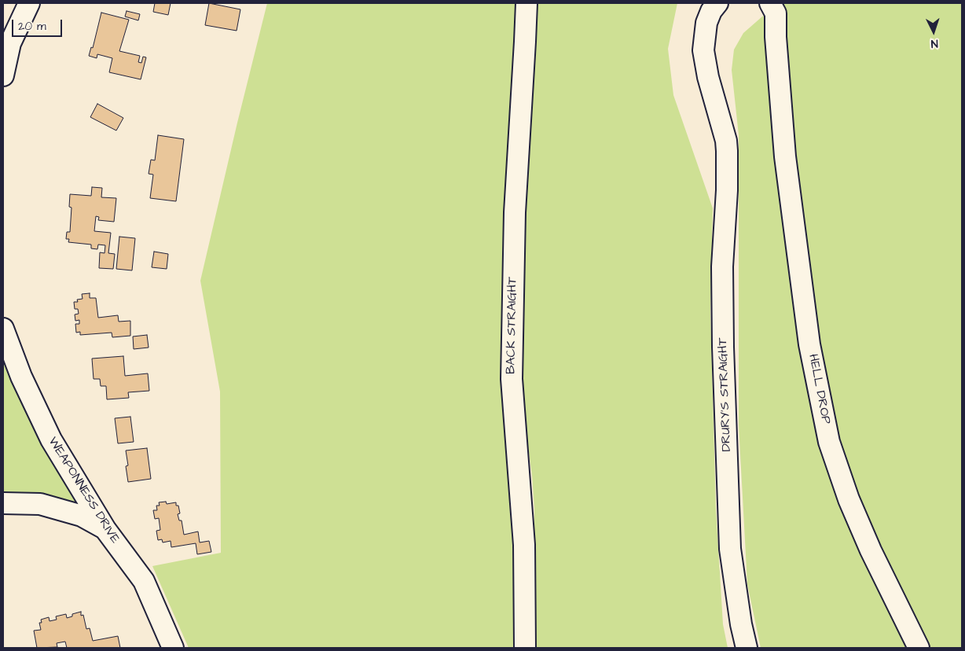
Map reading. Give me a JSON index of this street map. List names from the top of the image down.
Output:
{
  "streets": {
    "street": [
      "BACK STRAIGHT",
      "HELL DROP",
      "DRURY'S STRAIGHT",
      "WEAPONNESS DRIVE"
    ]
  },
  "scale_bar": "20 m",
  "north": "bottom"
}
